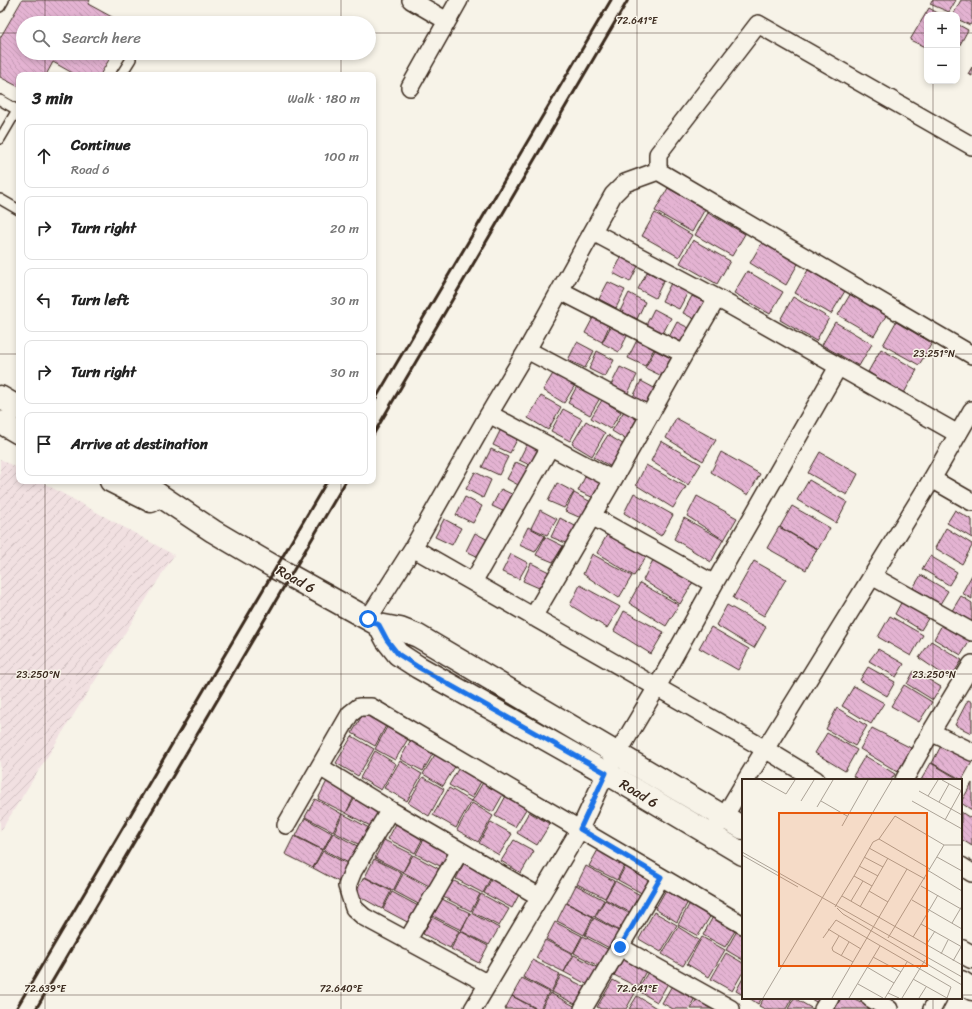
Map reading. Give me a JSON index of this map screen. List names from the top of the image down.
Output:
{
  "streets": {
    "street": ["Road 6"]
  },
  "page": {
    "map_buttons": ["+", "−"],
    "search": "Search here",
    "heading": ["3 min", "Walk · 180 m"],
    "list": [
      ["Continue", "Road 6", "100 m"],
      ["Turn right", "20 m"],
      ["Turn left", "30 m"],
      ["Turn right", "30 m"],
      "Arrive at destination"
    ]
  },
  "coordinates": [
    "72.641°E",
    "23.251°N",
    "23.250°N",
    "72.639°E",
    "72.640°E"
  ]
}
